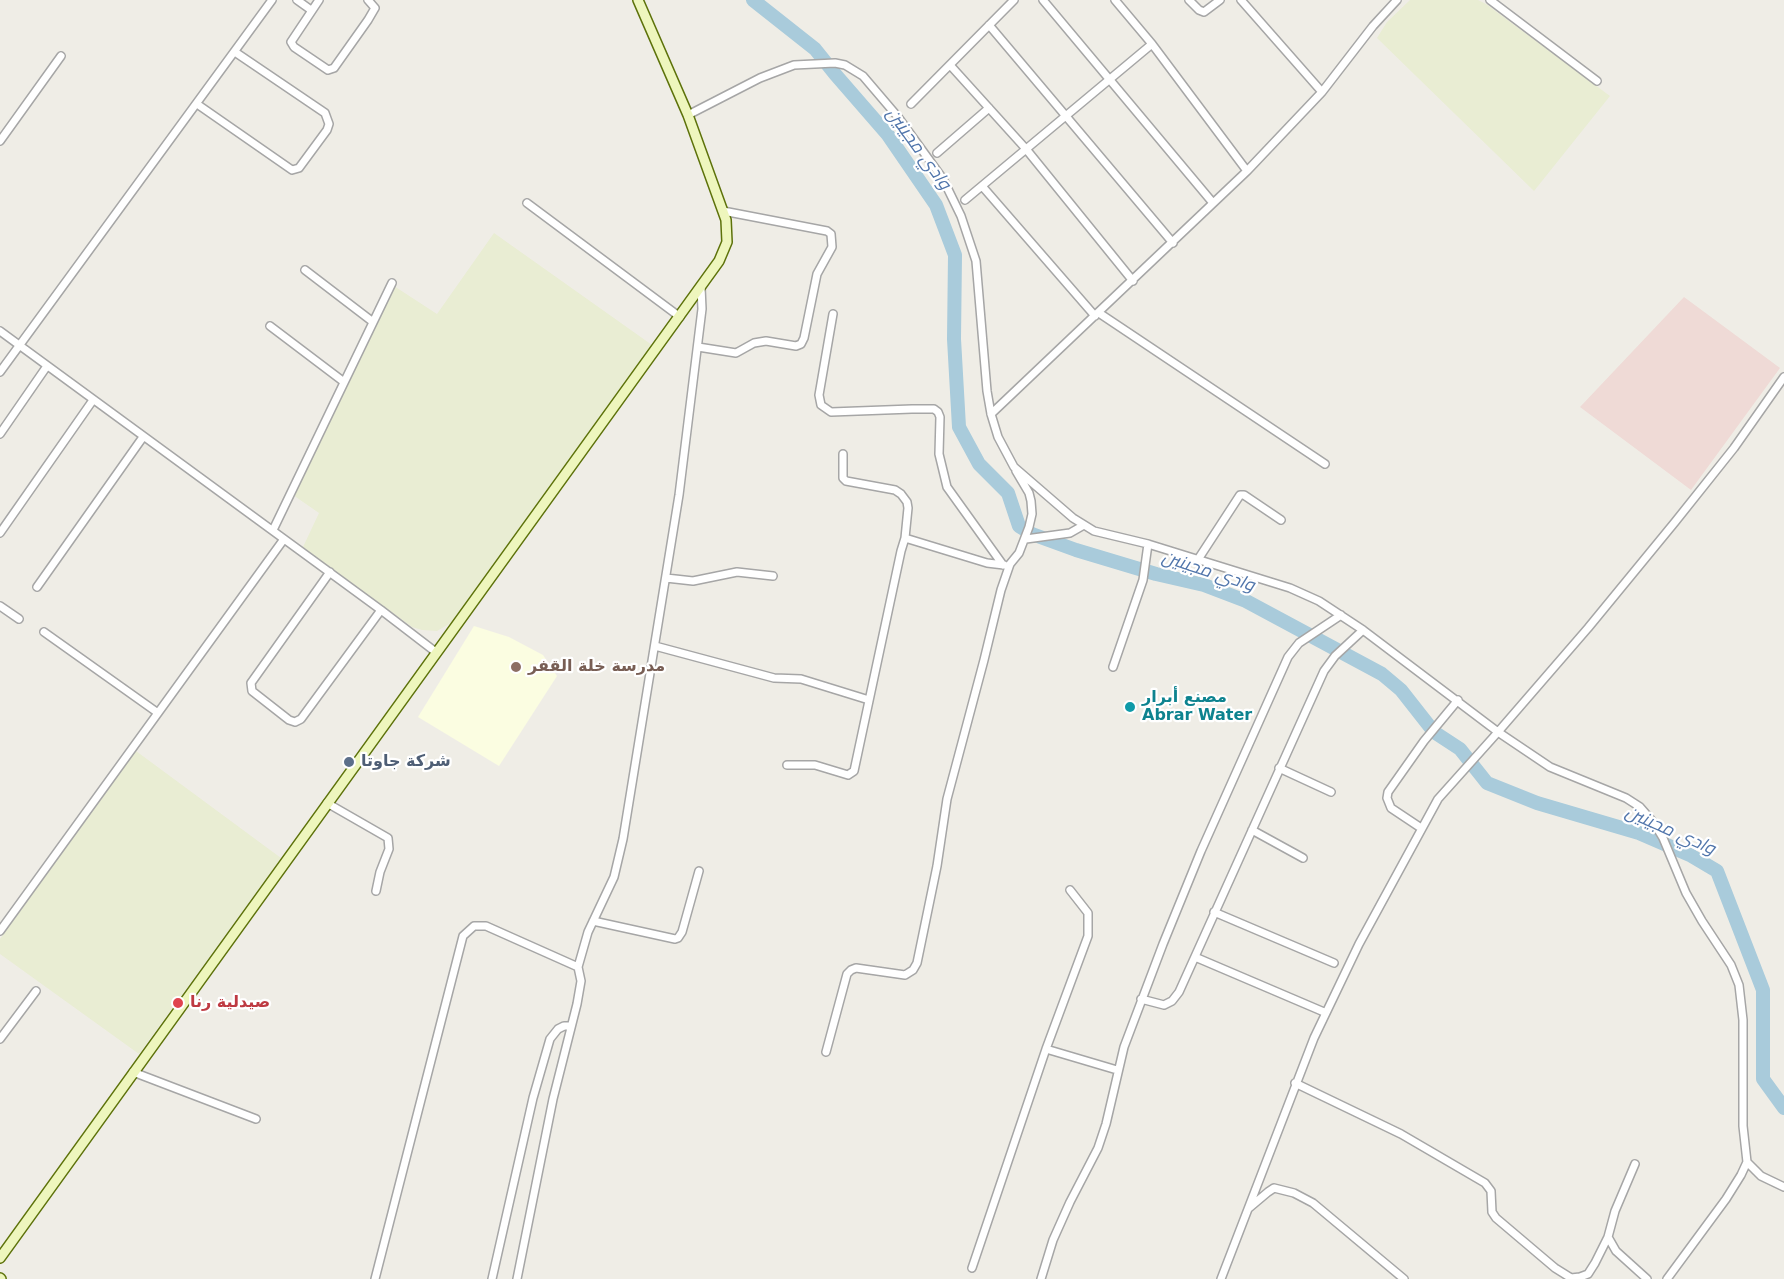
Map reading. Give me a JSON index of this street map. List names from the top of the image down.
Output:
{
  "water": ["وادي مجينين"],
  "places": [
    "مدرسة خلة القفر",
    "مصنع أبرار Abrar Water",
    "شركة جاوتا",
    "صيدلية رنا"
  ]
}
